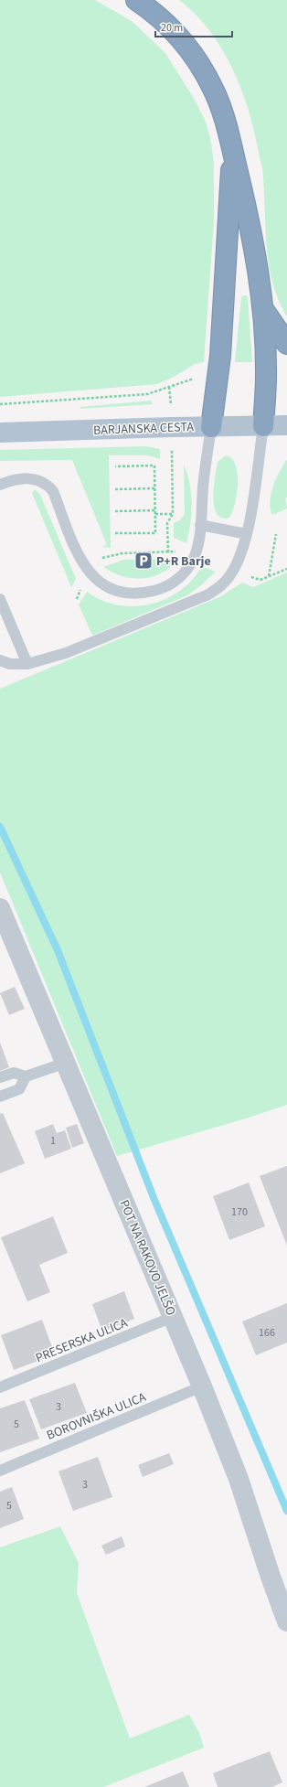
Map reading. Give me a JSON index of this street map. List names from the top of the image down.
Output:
{
  "streets": {
    "main road": ["BARJANSKA CESTA"],
    "street": ["POT NA RAKOVO JELŠO"],
    "lane": ["PRESERSKA ULICA", "BOROVNIŠKA ULICA"]
  },
  "crossings": [
    ["POT NA RAKOVO JELŠO", "PRESERSKA ULICA"],
    ["POT NA RAKOVO JELŠO", "BOROVNIŠKA ULICA"]
  ],
  "places": {
    "parking": ["P+R Barje"]
  },
  "house_numbers": [
    "1",
    "170",
    "166",
    "3",
    "5",
    "3",
    "5"
  ],
  "scale_bar": "20 m"
}
